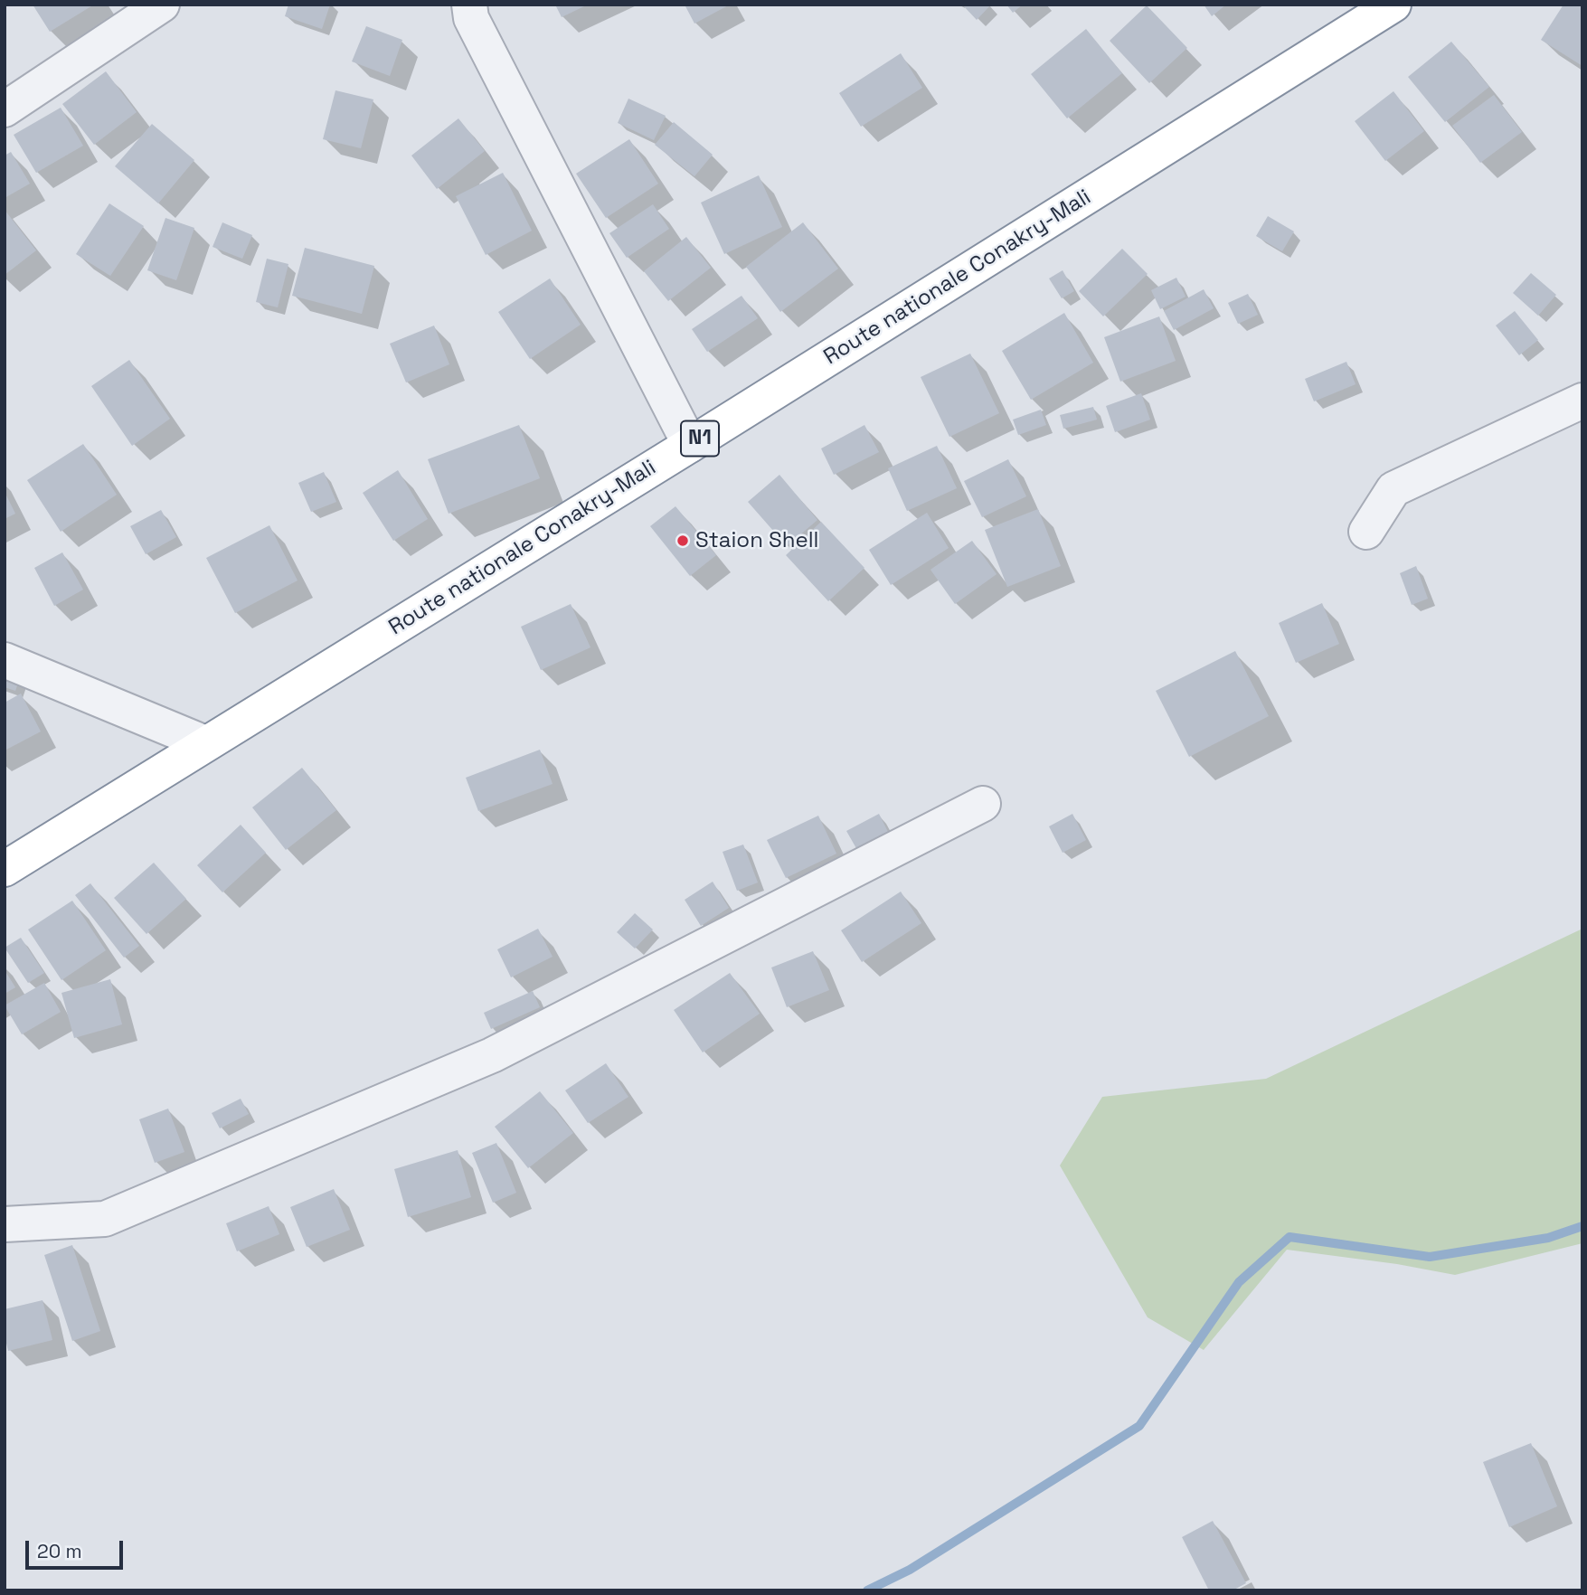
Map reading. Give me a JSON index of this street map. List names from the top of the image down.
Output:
{
  "streets": {
    "highway": ["Route nationale Conakry-Mali", "N1"]
  },
  "places": ["Staion Shell"],
  "scale_bar": "20 m"
}
